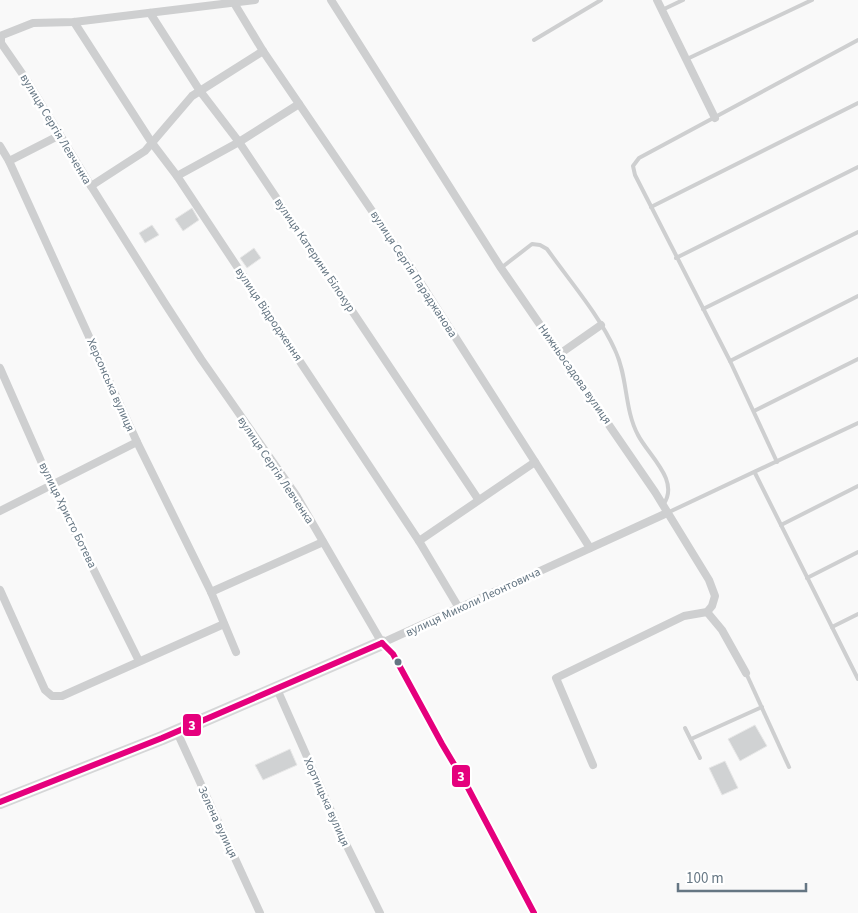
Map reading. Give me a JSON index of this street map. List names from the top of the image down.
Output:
{
  "streets": {
    "street": [
      "вулиця Сергія Левченка",
      "вулиця Катерини Білокур",
      "вулиця Сергія Параджанова",
      "вулиця Відродження",
      "Нижньосадова вулиця",
      "Херсонська вулиця",
      "вулиця Христо Ботева",
      "вулиця Миколи Леонтовича",
      "Хортицька вулиця",
      "Зелена вулиця"
    ]
  },
  "crossings": [
    ["вулиця Сергія Левченка", "вулиця Миколи Леонтовича"],
    ["вулиця Сергія Параджанова", "вулиця Миколи Леонтовича"],
    ["вулиця Відродження", "вулиця Миколи Леонтовича"],
    ["Нижньосадова вулиця", "вулиця Миколи Леонтовича"],
    ["вулиця Миколи Леонтовича", "Хортицька вулиця"],
    ["вулиця Миколи Леонтовича", "Зелена вулиця"]
  ],
  "lines": ["transit line 3"],
  "scale_bar": "100 m"
}
